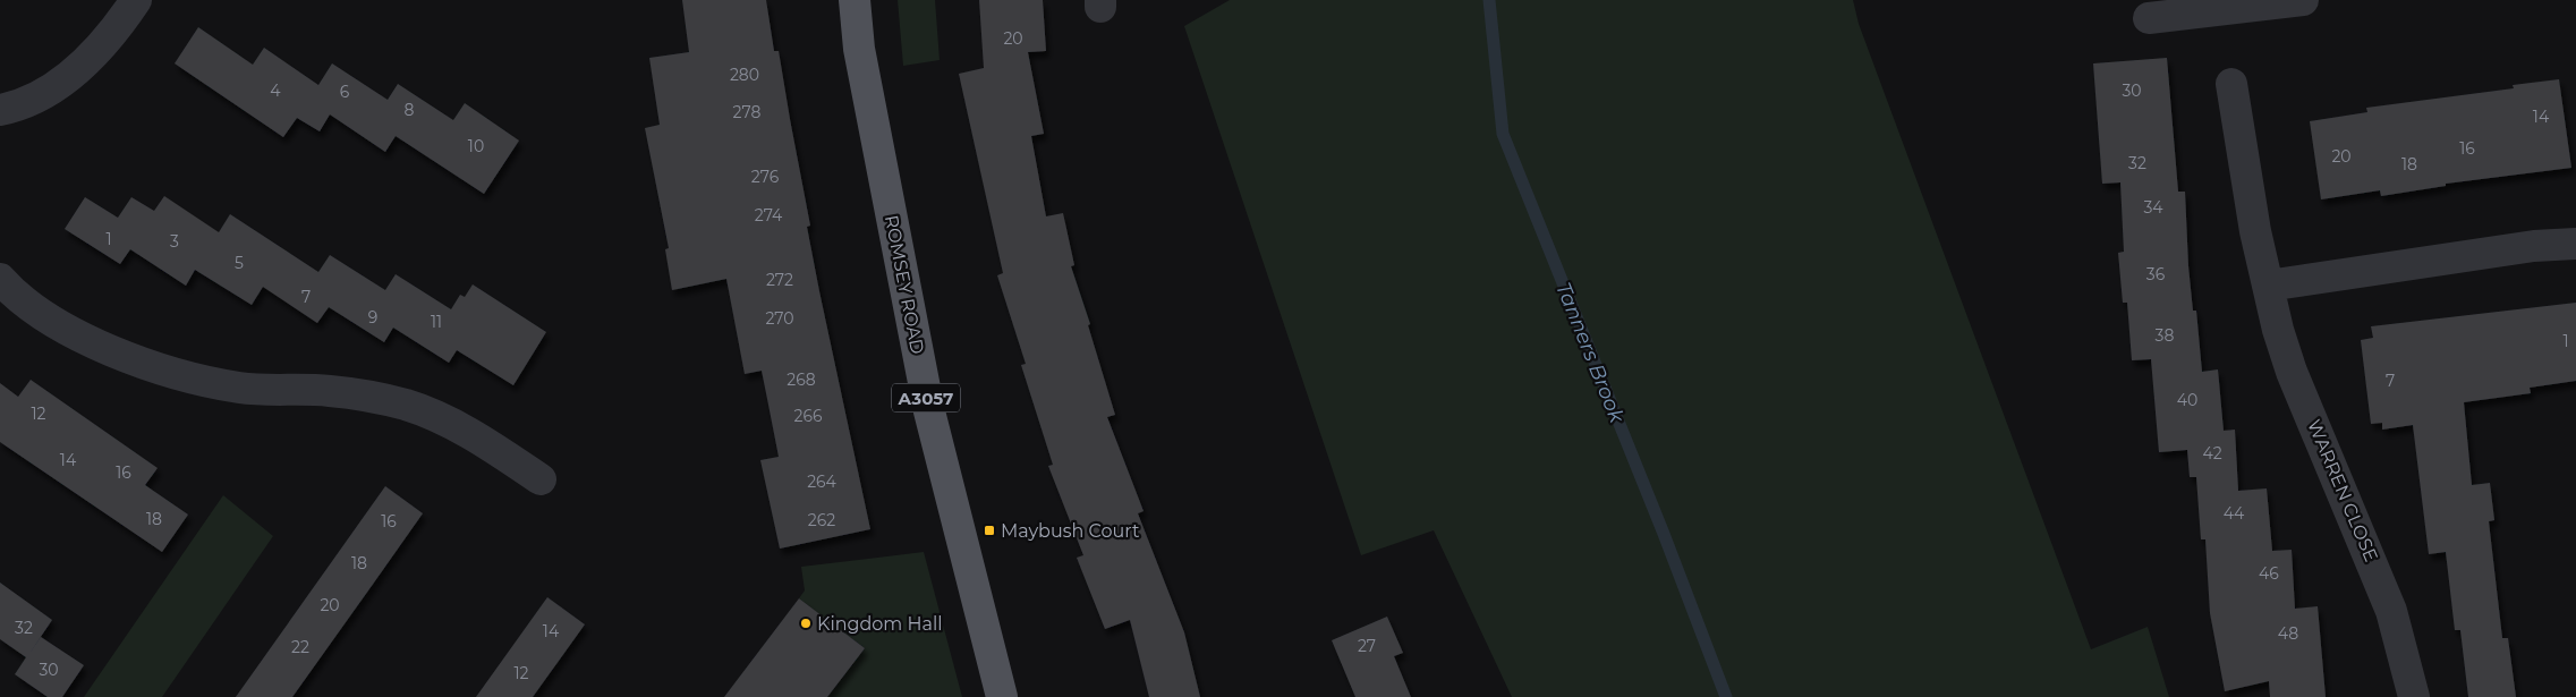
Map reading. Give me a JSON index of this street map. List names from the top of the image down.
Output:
{
  "streets": {
    "main road": ["ROMSEY ROAD", "A3057"],
    "street": ["WARREN CLOSE"]
  },
  "water": ["Tanners Brook"],
  "places": {
    "transit": ["Maybush Court"],
    "other": ["Kingdom Hall"]
  },
  "house_numbers": [
    "20",
    "280",
    "4",
    "30",
    "6",
    "8",
    "278",
    "14",
    "10",
    "16",
    "20",
    "32",
    "18",
    "276",
    "34",
    "274",
    "1",
    "3",
    "5",
    "36",
    "272",
    "7",
    "9",
    "270",
    "11",
    "38",
    "1",
    "268",
    "7",
    "40",
    "12",
    "266",
    "42",
    "14",
    "16",
    "264",
    "44",
    "18",
    "262",
    "16",
    "18",
    "46",
    "20",
    "32",
    "14",
    "48",
    "27",
    "22",
    "30",
    "12"
  ]
}
